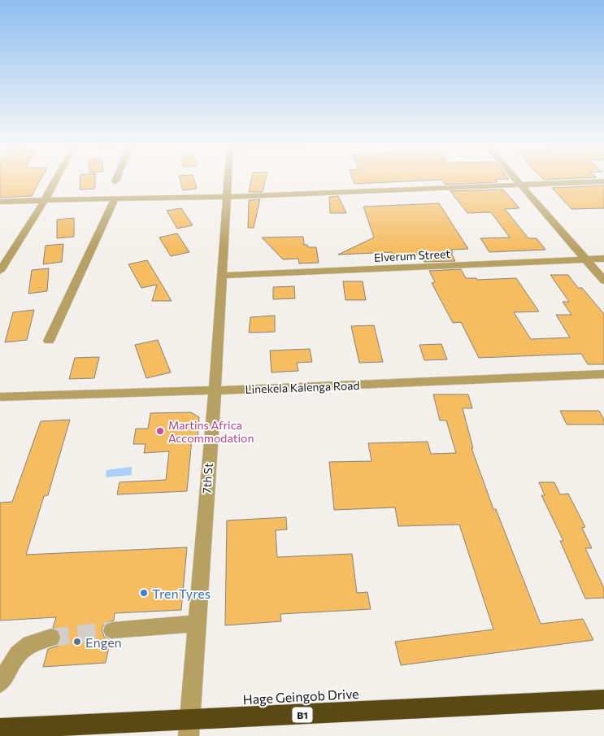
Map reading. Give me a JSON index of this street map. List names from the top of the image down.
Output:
{
  "streets": {
    "highway": ["Hage Geingob Drive", "B1"],
    "street": ["Elverum Street", "Linekela Kalenga Road", "7th St"]
  },
  "crossings": [
    ["Elverum Street", "7th St"],
    ["Linekela Kalenga Road", "7th St"],
    ["7th St", "Hage Geingob Drive"]
  ],
  "places": ["Martins Africa Accommodation", "TrenTyres", "Engen"]
}
